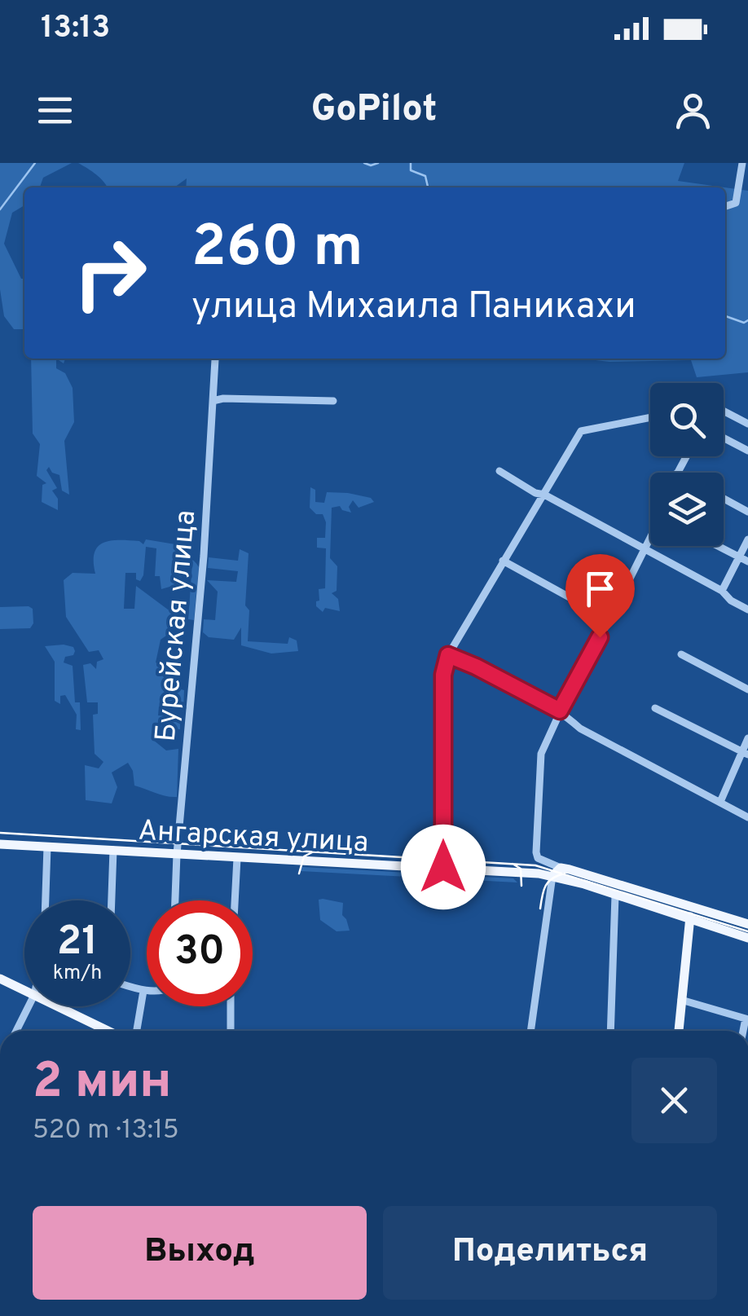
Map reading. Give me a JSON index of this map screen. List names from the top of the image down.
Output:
{
  "streets": {
    "main road": ["Ангарская улица"],
    "street": ["Бурейская улица"]
  },
  "crossings": [
    ["Бурейская улица", "Ангарская улица"]
  ],
  "page": {
    "status": "13:13",
    "header": "GoPilot",
    "turn": ["260 m", "улица Михаила Паникахи"],
    "speed": "21 km/h",
    "limit": "30",
    "heading": ["2 мин", "520 m · 13:15"],
    "buttons": ["Выход", "Поделиться"]
  }
}
